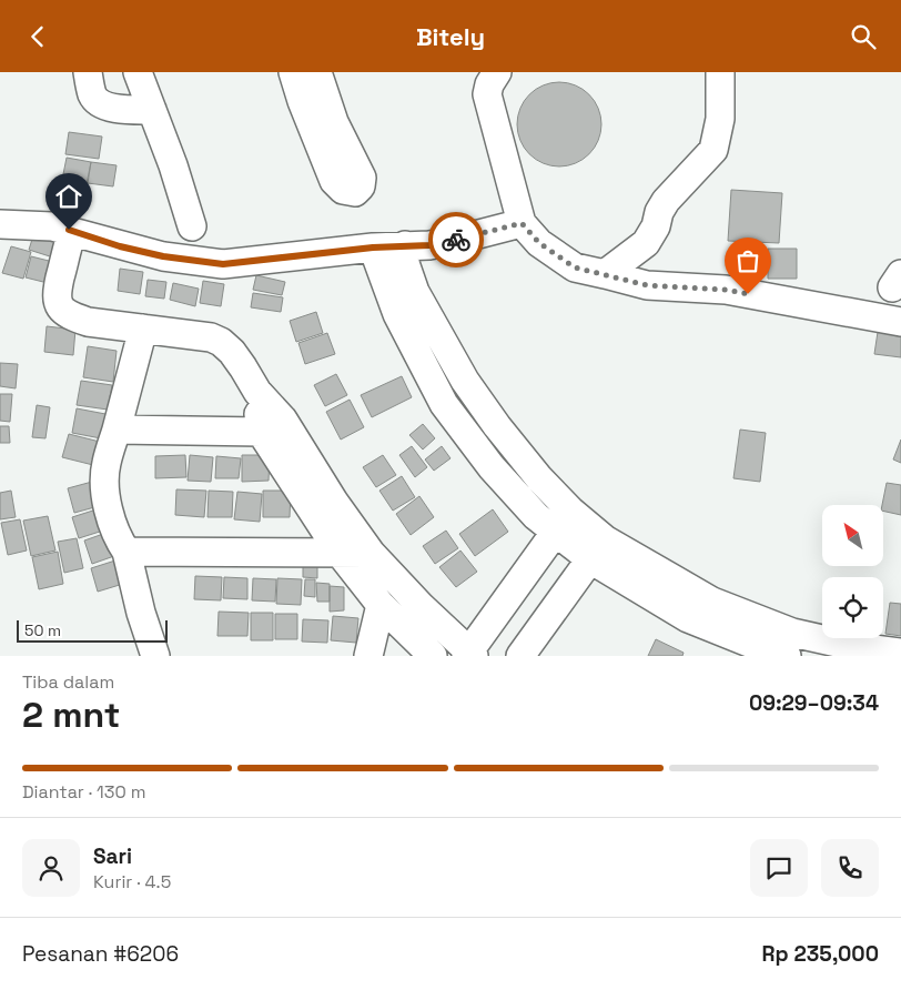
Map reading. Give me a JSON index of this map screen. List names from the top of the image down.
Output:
{
  "scale_bar": "50 m",
  "north": "top left",
  "page": {
    "header": "Bitely",
    "scale": "50 m",
    "heading": ["2 mnt", "Tiba dalam", "09:29–09:34"],
    "panel": [
      "Sari",
      "Kurir · 4.5",
      "Pesanan #6206",
      "Rp 235,000"
    ],
    "bar": "Diantar · 130 m"
  }
}
